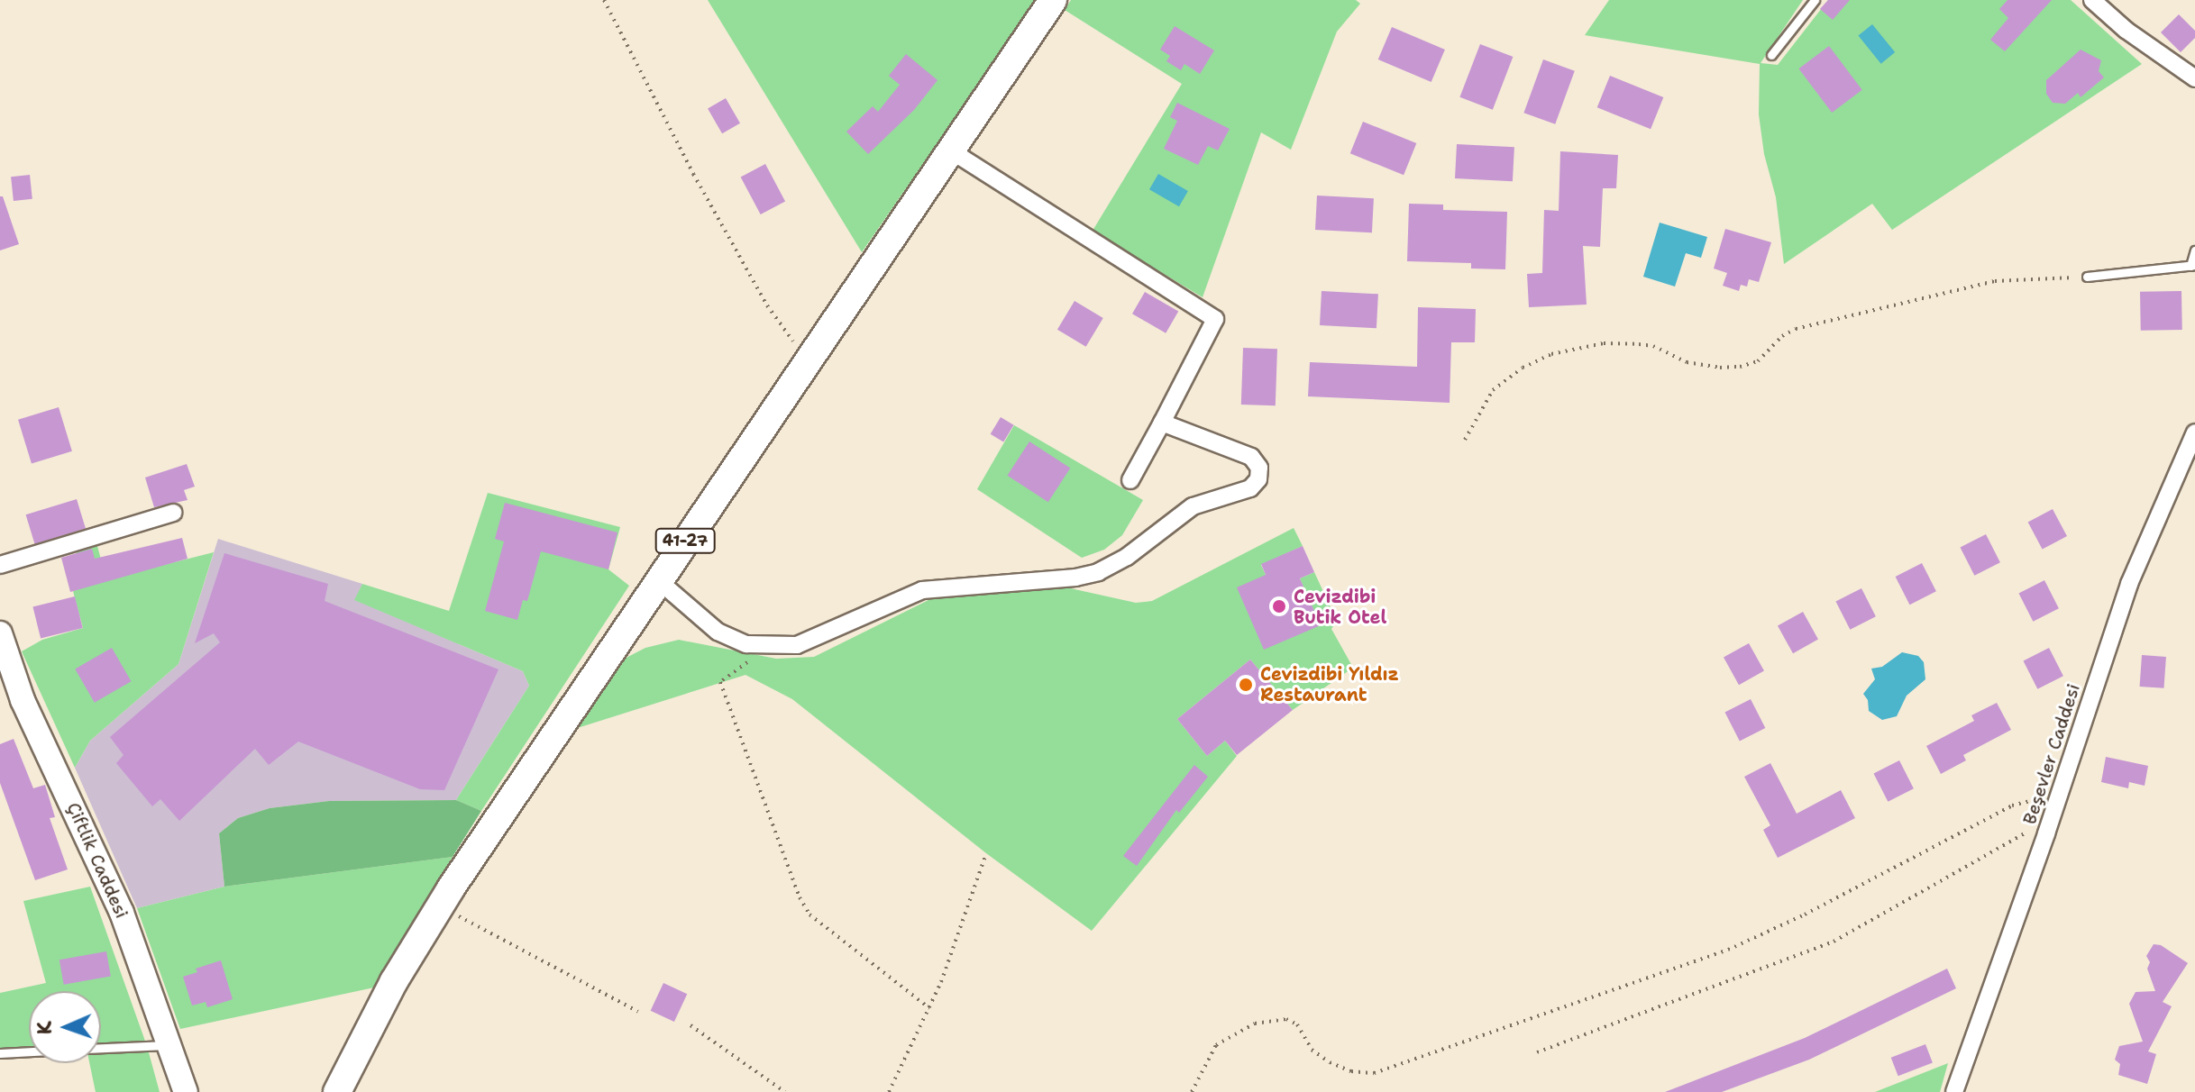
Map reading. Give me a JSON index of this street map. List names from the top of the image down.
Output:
{
  "streets": {
    "main road": ["41-27"],
    "street": ["Beşevler Caddesi", "Çiftlik Caddesi"]
  },
  "places": ["Cevizdibi Butik Otel", "Cevizdibi Yıldız Restaurant"],
  "north": "left"
}
